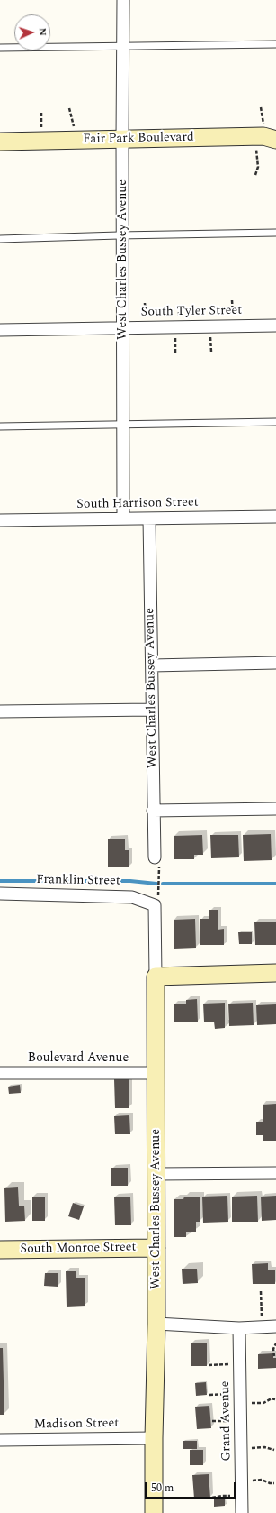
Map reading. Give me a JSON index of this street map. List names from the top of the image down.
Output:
{
  "streets": {
    "street": [
      "Fair Park Boulevard",
      "West Charles Bussey Avenue",
      "South Tyler Street",
      "South Harrison Street",
      "Franklin Street",
      "Boulevard Avenue",
      "South Monroe Street",
      "Grand Avenue",
      "Madison Street"
    ]
  },
  "crossings": [
    ["Fair Park Boulevard", "West Charles Bussey Avenue"],
    ["West Charles Bussey Avenue", "South Tyler Street"],
    ["West Charles Bussey Avenue", "South Harrison Street"],
    ["West Charles Bussey Avenue", "Franklin Street"],
    ["West Charles Bussey Avenue", "Boulevard Avenue"],
    ["West Charles Bussey Avenue", "South Monroe Street"],
    ["West Charles Bussey Avenue", "Madison Street"]
  ],
  "scale_bar": "50 m",
  "north": "right"
}
